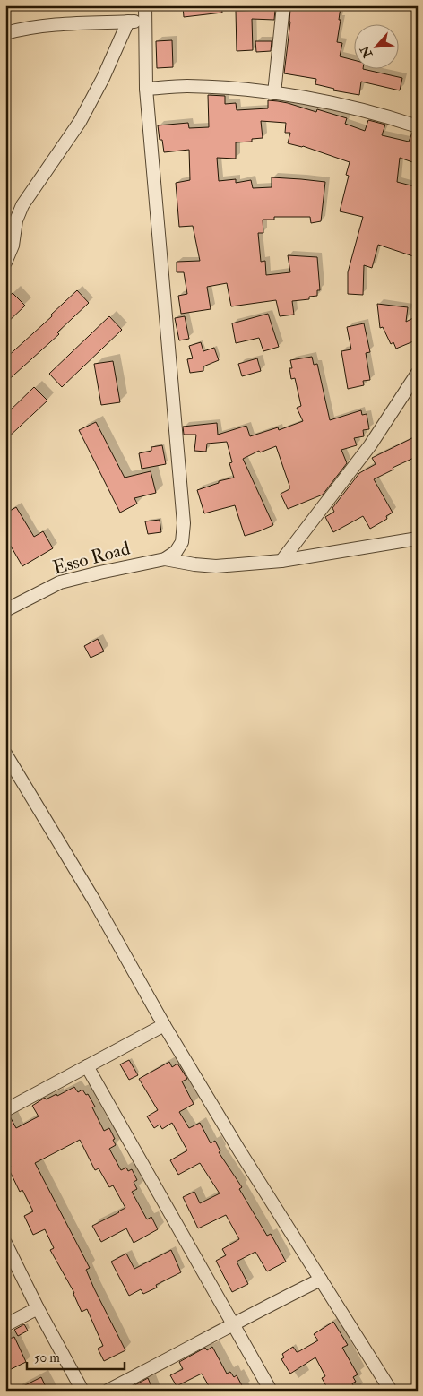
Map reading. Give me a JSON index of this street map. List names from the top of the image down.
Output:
{
  "streets": {
    "street": ["Esso Road"]
  },
  "scale_bar": "50 m",
  "north": "bottom left"
}
